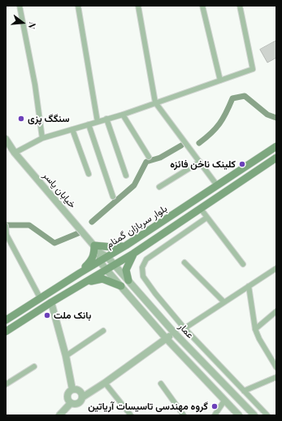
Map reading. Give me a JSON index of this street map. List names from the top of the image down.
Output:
{
  "streets": {
    "main road": ["بلوار سربازان گمنام"],
    "street": ["خیابان یاسر", "عمار"]
  },
  "crossings": [
    ["خیابان یاسر", "بلوار سربازان گمنام"],
    ["خیابان یاسر", "عمار"],
    ["بلوار سربازان گمنام", "عمار"]
  ],
  "places": [
    "سنگگ پزی",
    "کلینک ناخن فائزه",
    "بانک ملت",
    "گروه مهندسی تاسیسات آریاتین"
  ],
  "north": "right"
}
